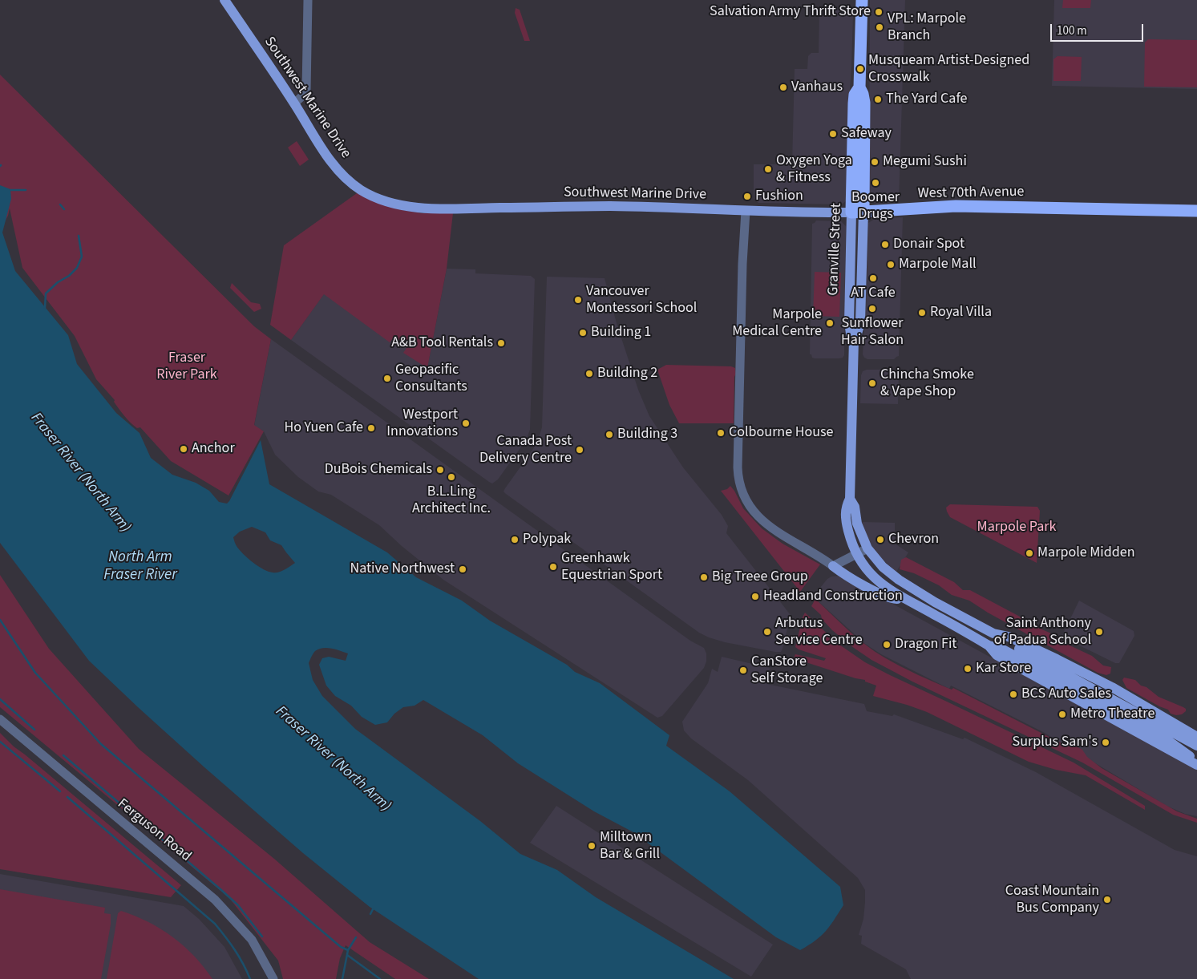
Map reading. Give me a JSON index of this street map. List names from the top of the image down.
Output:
{
  "streets": {
    "highway": ["West 70th Avenue", "Granville Street"],
    "main road": ["Southwest Marine Drive"],
    "street": ["Ferguson Road"]
  },
  "crossings": [
    ["Southwest Marine Drive", "West 70th Avenue"],
    ["West 70th Avenue", "Granville Street"]
  ],
  "water": ["Fraser River (North Arm)", "North Arm Fraser River"],
  "parks": ["Fraser River Park", "Marpole Park"],
  "places": [
    "Salvation Army Thrift Store",
    "VPL: Marpole Branch",
    "Musqueam Artist-Designed Crosswalk",
    "Vanhaus",
    "The Yard Cafe",
    "Safeway",
    "Megumi Sushi",
    "Oxygen Yoga & Fitness",
    "Boomer Drugs",
    "Fushion",
    "Donair Spot",
    "Marpole Mall",
    "AT Cafe",
    "Vancouver Montessori School",
    "Sunflower Hair Salon",
    "Royal Villa",
    "Marpole Medical Centre",
    "Building 1",
    "A&B Tool Rentals",
    "Building 2",
    "Geopacific Consultants",
    "Chincha Smoke & Vape Shop",
    "Westport Innovations",
    "Ho Yuen Cafe",
    "Colbourne House",
    "Building 3",
    "Anchor",
    "Canada Post Delivery Centre",
    "DuBois Chemicals",
    "B.L.Ling Architect Inc.",
    "Polypak",
    "Chevron",
    "Marpole Midden",
    "Greenhawk Equestrian Sport",
    "Native Northwest",
    "Big Treee Group",
    "Headland Construction",
    "Arbutus Service Centre",
    "Saint Anthony of Padua School",
    "Dragon Fit",
    "Kar Store",
    "CanStore Self Storage",
    "BCS Auto Sales",
    "Metro Theatre",
    "Surplus Sam's",
    "Milltown Bar & Grill",
    "Coast Mountain Bus Company"
  ],
  "scale_bar": "100 m"
}
